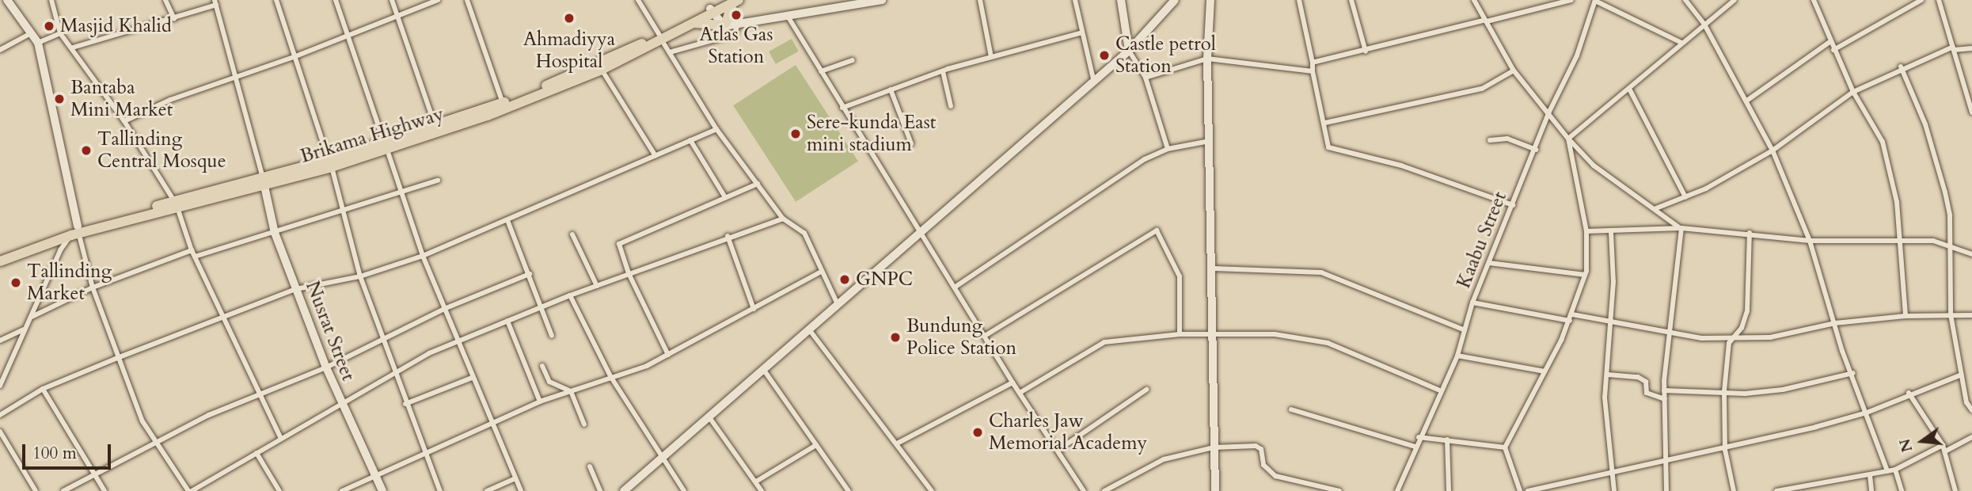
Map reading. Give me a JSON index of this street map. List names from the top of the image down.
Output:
{
  "streets": {
    "highway": ["Brikama Highway"],
    "street": ["Kaabu Street", "Nusrat Street"]
  },
  "crossings": [
    ["Brikama Highway", "Nusrat Street"]
  ],
  "places": [
    "Atlas Gas Station",
    "Ahmadiyya Hospital",
    "Masjid Khalid",
    "Castle petrol Station",
    "Bantaba Mini Market",
    "Sere-kunda East mini stadium",
    "Tallinding Central Mosque",
    "GNPC",
    "Tallinding Market",
    "Bundung Police Station",
    "Charles Jaw Memorial Academy"
  ],
  "scale_bar": "100 m",
  "north": "left"
}
